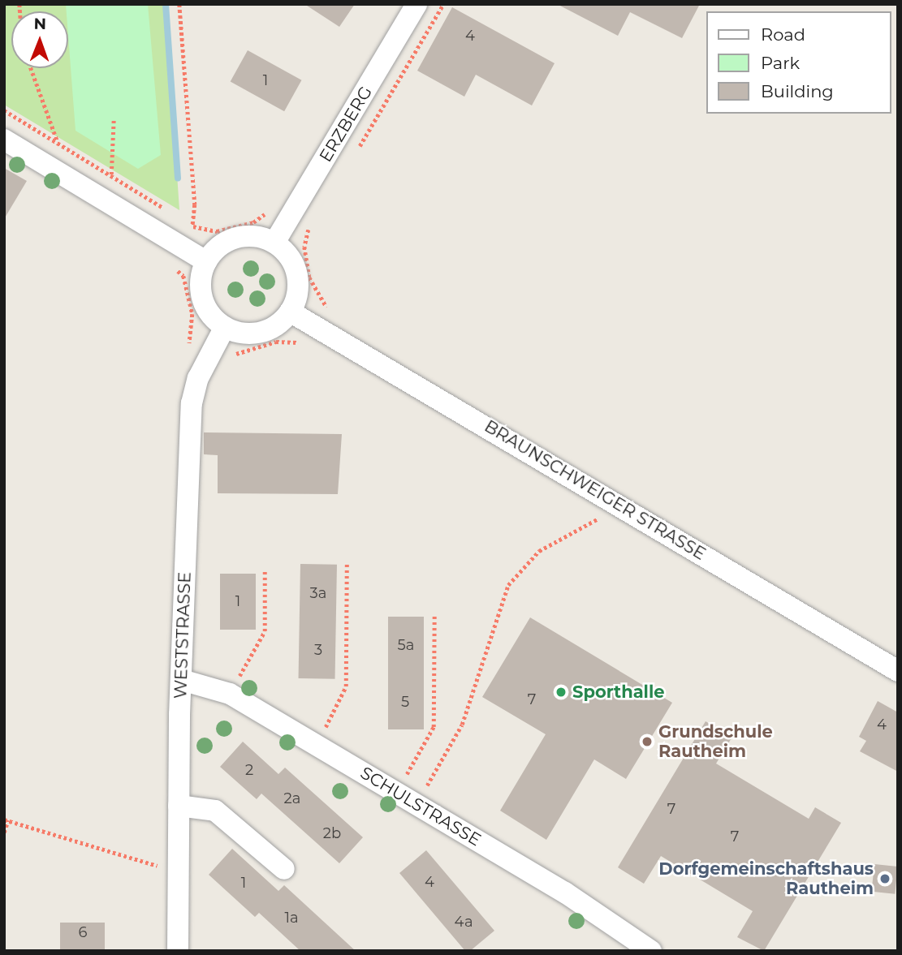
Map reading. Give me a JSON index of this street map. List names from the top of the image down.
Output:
{
  "streets": {
    "street": [
      "ERZBERG",
      "BRAUNSCHWEIGER STRASSE",
      "WESTSTRASSE",
      "SCHULSTRASSE"
    ]
  },
  "crossings": [
    ["ERZBERG", "BRAUNSCHWEIGER STRASSE"],
    ["ERZBERG", "WESTSTRASSE"],
    ["BRAUNSCHWEIGER STRASSE", "WESTSTRASSE"],
    ["WESTSTRASSE", "SCHULSTRASSE"]
  ],
  "places": ["Sporthalle", "Grundschule Rautheim", "Dorfgemeinschaftshaus Rautheim"],
  "house_numbers": [
    "4",
    "1",
    "3a",
    "1",
    "5a",
    "3",
    "7",
    "5",
    "4",
    "2",
    "2a",
    "7",
    "2b",
    "7",
    "4",
    "1",
    "1a",
    "4a",
    "6"
  ],
  "legend": ["Road", "Park", "Building"],
  "north": "top"
}
